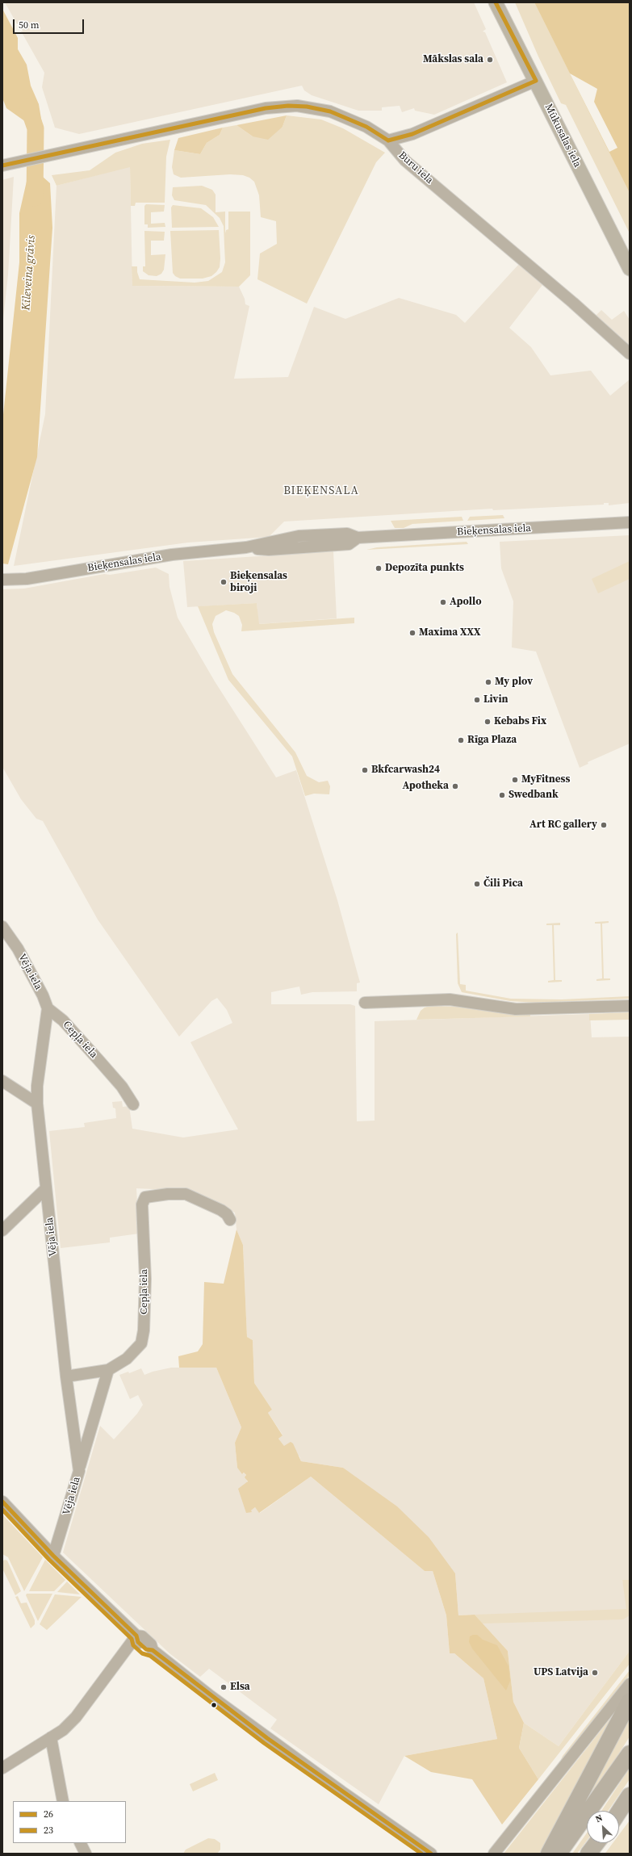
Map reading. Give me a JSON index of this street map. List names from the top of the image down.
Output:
{
  "streets": {
    "main road": ["Mūkusalas iela"],
    "street": [
      "Buru iela",
      "Bieķensalas iela",
      "Vēja iela",
      "Cepļa iela"
    ]
  },
  "crossings": [
    ["Vēja iela", "Cepļa iela"]
  ],
  "districts": ["BIEĶENSALA"],
  "water": ["Kīleveina grāvis"],
  "places": [
    "Mākslas sala",
    "Depozīta punkts",
    "Bieķensalas biroji",
    "Apollo",
    "Maxima XXX",
    "My plov",
    "Livin",
    "Kebabs Fix",
    "Rīga Plaza",
    "Bkfcarwash24",
    "MyFitness",
    "Apotheka",
    "Swedbank",
    "Art RC gallery",
    "Čili Pica",
    "UPS Latvija",
    "Elsa"
  ],
  "lines": ["transit line 26", "transit line 23"],
  "legend": ["26", "23"],
  "scale_bar": "50 m",
  "north": "top left"
}
